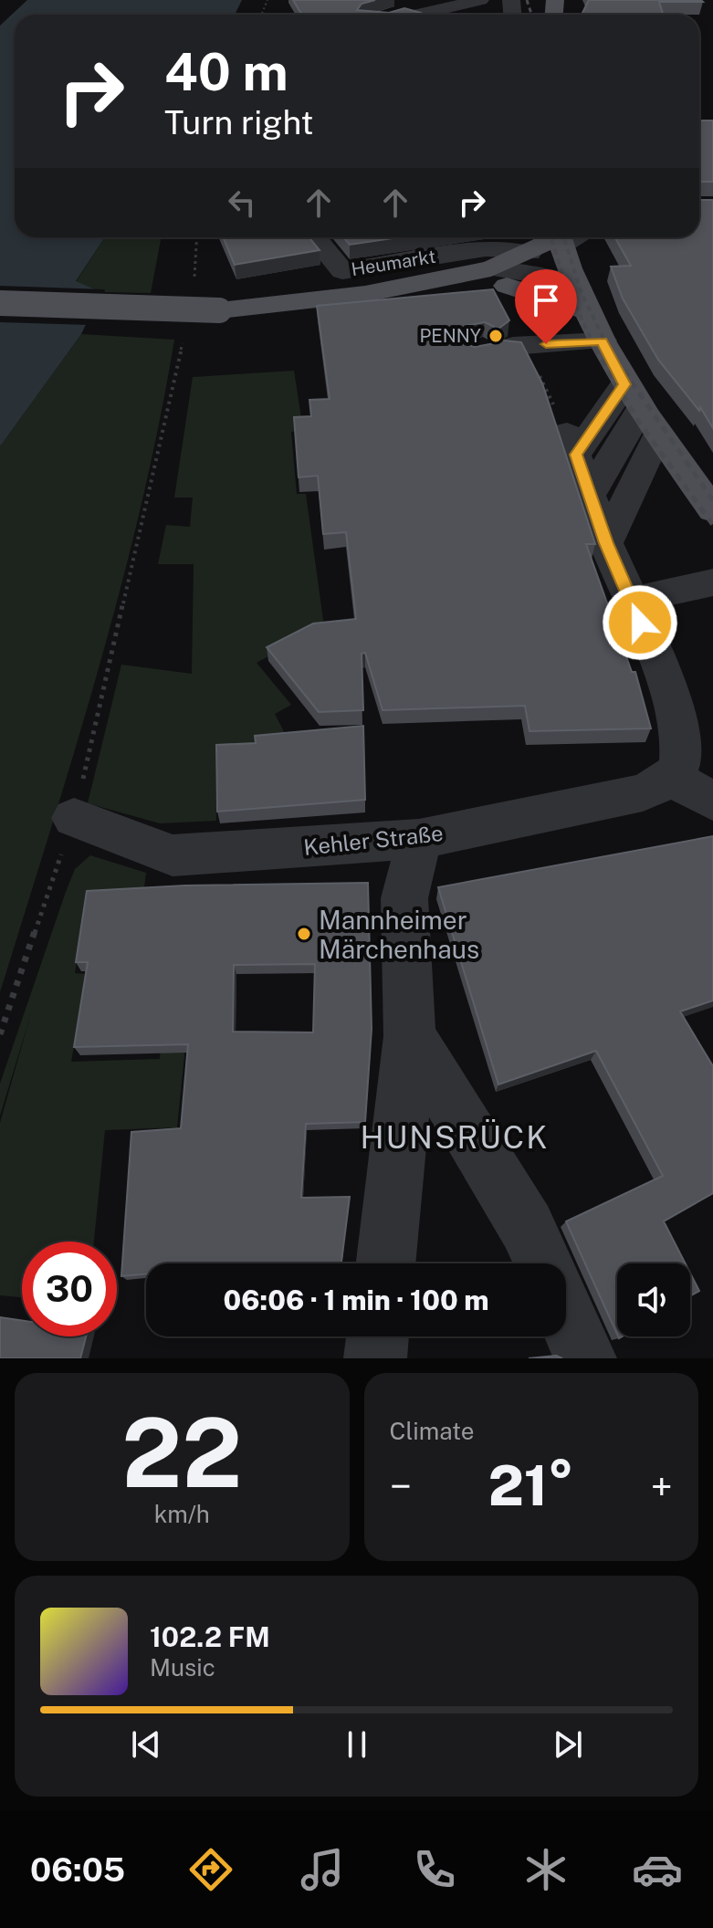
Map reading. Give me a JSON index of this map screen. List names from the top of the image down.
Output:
{
  "streets": {
    "street": ["Heumarkt", "Kehler Straße"]
  },
  "districts": ["HUNSRÜCK"],
  "places": ["PENNY", "Mannheimer Märchenhaus"],
  "page": {
    "turn": ["40 m", "Turn right"],
    "limit": "30",
    "trip": "06:06 · 1 min · 100 m",
    "tile": [
      ["22", "km/h"],
      "Climate"
    ],
    "heat": ["−", "21°", "+"],
    "song": ["102.2 FM", "Music"],
    "tabs": "06:05"
  }
}
